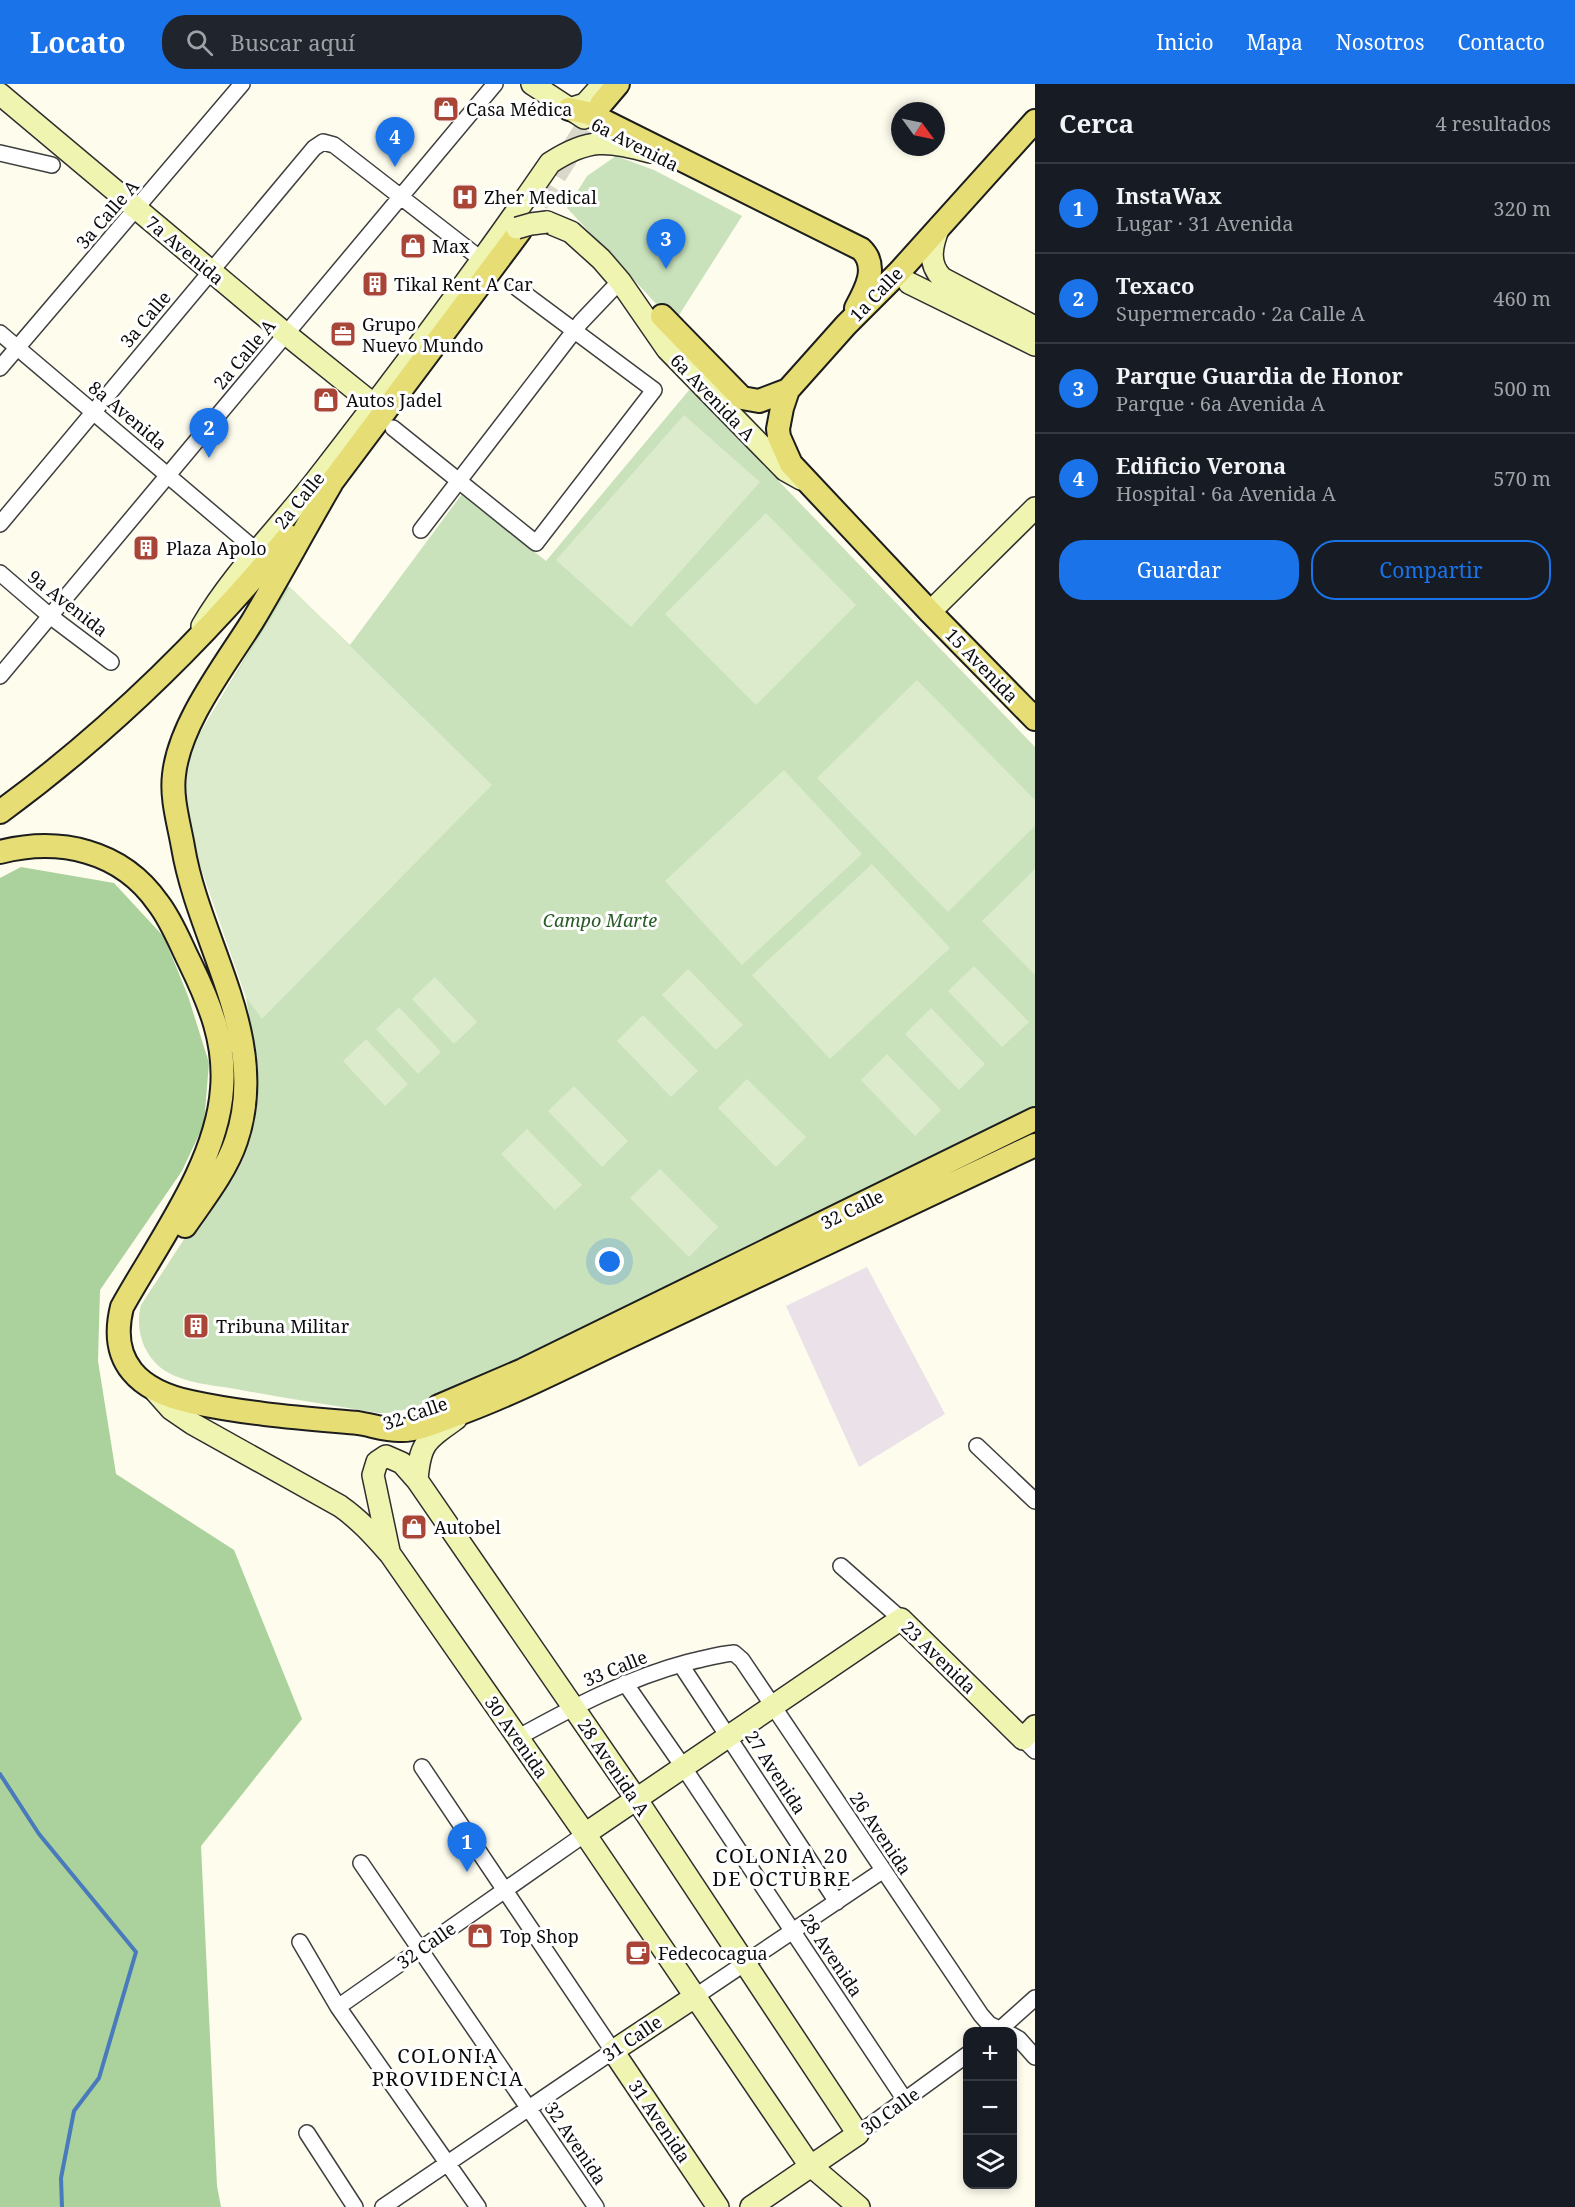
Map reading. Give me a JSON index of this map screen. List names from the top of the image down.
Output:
{
  "streets": {
    "main road": [
      "1a Calle",
      "6a Avenida A",
      "2a Calle",
      "15 Avenida",
      "32 Calle"
    ],
    "street": [
      "6a Avenida",
      "3a Calle A",
      "7a Avenida",
      "3a Calle",
      "2a Calle A",
      "8a Avenida",
      "9a Avenida",
      "23 Avenida",
      "33 Calle",
      "30 Avenida",
      "28 Avenida A",
      "27 Avenida",
      "26 Avenida",
      "28 Avenida",
      "31 Calle",
      "30 Calle",
      "31 Avenida",
      "32 Avenida"
    ]
  },
  "crossings": [
    ["6a Avenida", "2a Calle"],
    ["3a Calle A", "7a Avenida"],
    ["3a Calle A", "8a Avenida"],
    ["7a Avenida", "3a Calle"],
    ["7a Avenida", "2a Calle A"],
    ["7a Avenida", "2a Calle"],
    ["1a Calle", "6a Avenida A"],
    ["3a Calle", "2a Calle A"],
    ["3a Calle", "8a Avenida"],
    ["2a Calle A", "8a Avenida"],
    ["2a Calle A", "9a Avenida"],
    ["6a Avenida A", "2a Calle"],
    ["6a Avenida A", "15 Avenida"],
    ["8a Avenida", "2a Calle"],
    ["32 Calle", "23 Avenida"],
    ["32 Calle", "30 Avenida"],
    ["32 Calle", "28 Avenida A"],
    ["32 Calle", "27 Avenida"],
    ["32 Calle", "26 Avenida"],
    ["32 Calle", "28 Avenida"],
    ["32 Calle", "31 Avenida"],
    ["32 Calle", "32 Avenida"],
    ["33 Calle", "30 Avenida"],
    ["33 Calle", "28 Avenida A"],
    ["33 Calle", "27 Avenida"],
    ["33 Calle", "26 Avenida"],
    ["33 Calle", "28 Avenida"],
    ["30 Avenida", "28 Avenida A"],
    ["30 Avenida", "31 Calle"],
    ["30 Avenida", "30 Calle"],
    ["28 Avenida A", "31 Calle"],
    ["28 Avenida A", "30 Calle"],
    ["27 Avenida", "31 Calle"],
    ["26 Avenida", "31 Calle"],
    ["28 Avenida", "31 Calle"],
    ["28 Avenida", "30 Calle"],
    ["31 Calle", "31 Avenida"],
    ["31 Calle", "32 Avenida"]
  ],
  "districts": ["COLONIA 20 DE OCTUBRE", "COLONIA PROVIDENCIA"],
  "parks": ["Campo Marte"],
  "places": {
    "shop": [
      "Casa Médica",
      "Max",
      "Autos Jadel",
      "Autobel",
      "Top Shop"
    ],
    "hospital": ["Zher Medical"],
    "building": ["Tikal Rent A Car", "Plaza Apolo", "Tribuna Militar"],
    "office": ["Grupo Nuevo Mundo"],
    "cafe": ["Fedecocagua"]
  },
  "north": "bottom right",
  "page": {
    "header": "Locato",
    "search": "Buscar aquí",
    "nav": [
      "Inicio",
      "Mapa",
      "Nosotros",
      "Contacto"
    ],
    "heading": ["Cerca", "4 resultados"],
    "pins": [
      "4",
      "3",
      "2",
      "1"
    ],
    "list": [
      {
        "mark": "1",
        "name": "InstaWax",
        "note": "Lugar · 31 Avenida",
        "value": "320 m"
      },
      {
        "mark": "2",
        "name": "Texaco",
        "note": "Supermercado · 2a Calle A",
        "value": "460 m"
      },
      {
        "mark": "3",
        "name": "Parque Guardia de Honor",
        "note": "Parque · 6a Avenida A",
        "value": "500 m"
      },
      {
        "mark": "4",
        "name": "Edificio Verona",
        "note": "Hospital · 6a Avenida A",
        "value": "570 m"
      }
    ],
    "buttons": ["Guardar", "Compartir"],
    "map_buttons": ["+", "−"]
  }
}
